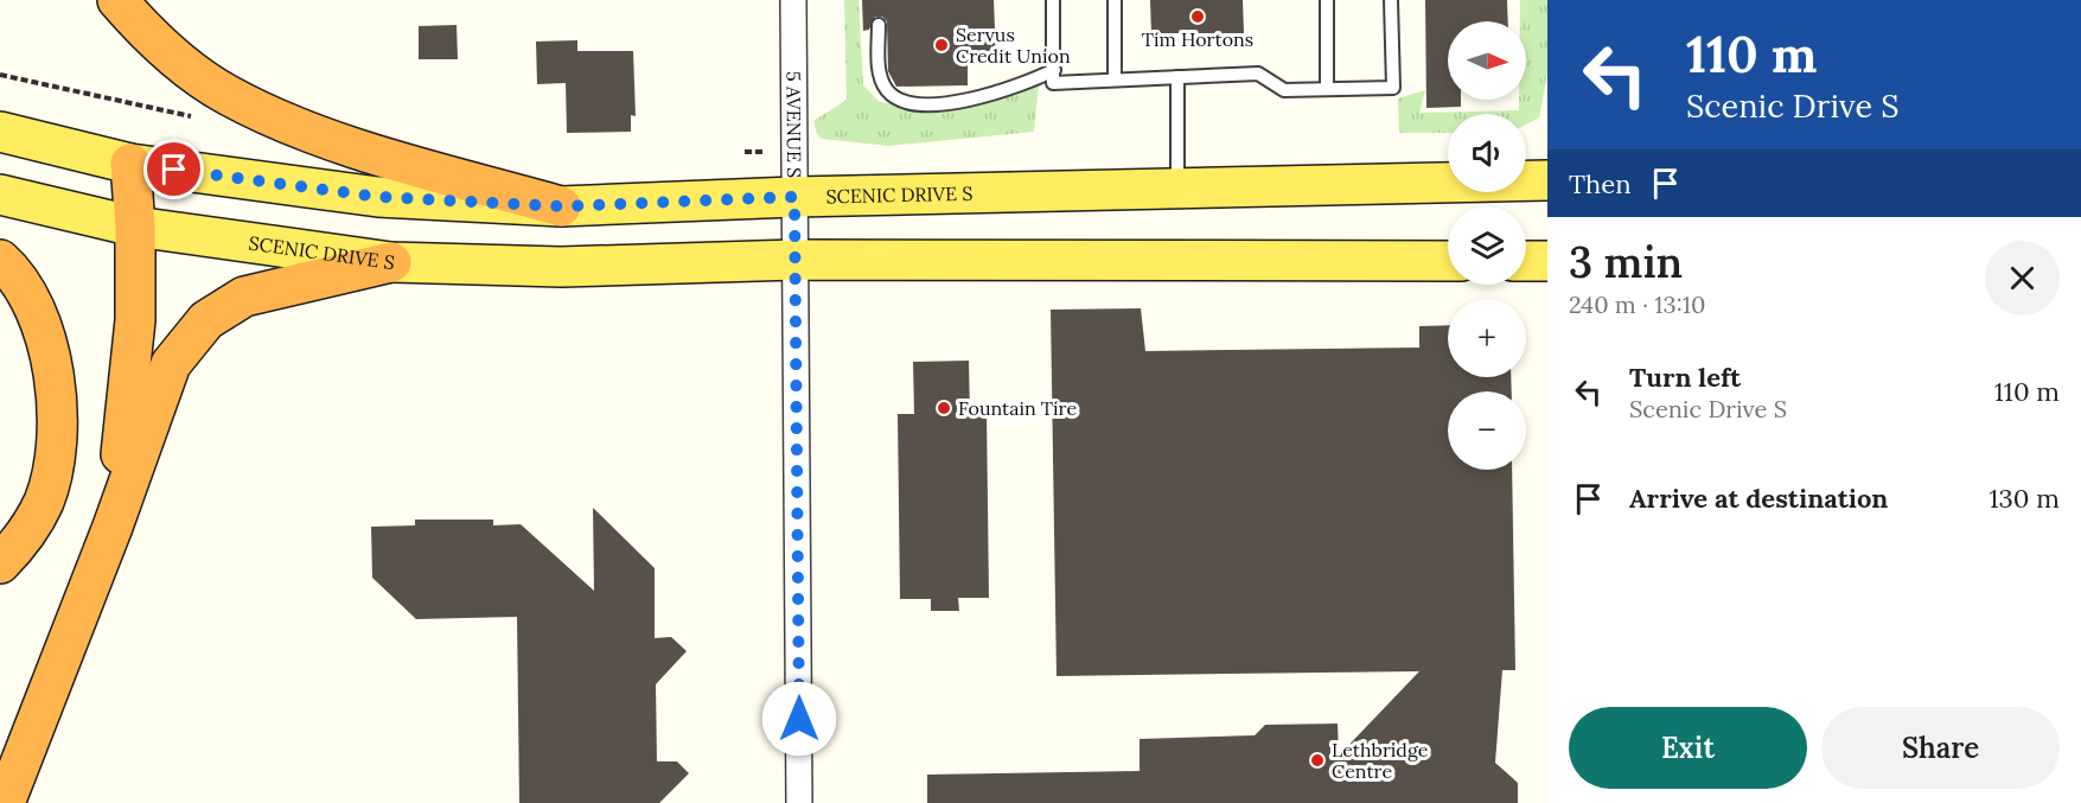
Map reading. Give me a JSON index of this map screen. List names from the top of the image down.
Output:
{
  "streets": {
    "main road": ["SCENIC DRIVE S"],
    "street": ["5 AVENUE S"]
  },
  "crossings": [
    ["5 AVENUE S", "SCENIC DRIVE S"]
  ],
  "places": [
    "Tim Hortons",
    "Servus Credit Union",
    "Fountain Tire",
    "Lethbridge Centre"
  ],
  "north": "right",
  "page": {
    "turn": ["110 m", "Scenic Drive S"],
    "map_buttons": ["+", "−"],
    "then": "Then",
    "heading": ["3 min", "240 m · 13:10"],
    "list": [
      {
        "name": "Turn left",
        "note": "Scenic Drive S",
        "value": "110 m"
      },
      {
        "name": "Arrive at destination",
        "value": "130 m"
      }
    ],
    "buttons": ["Exit", "Share"]
  }
}
